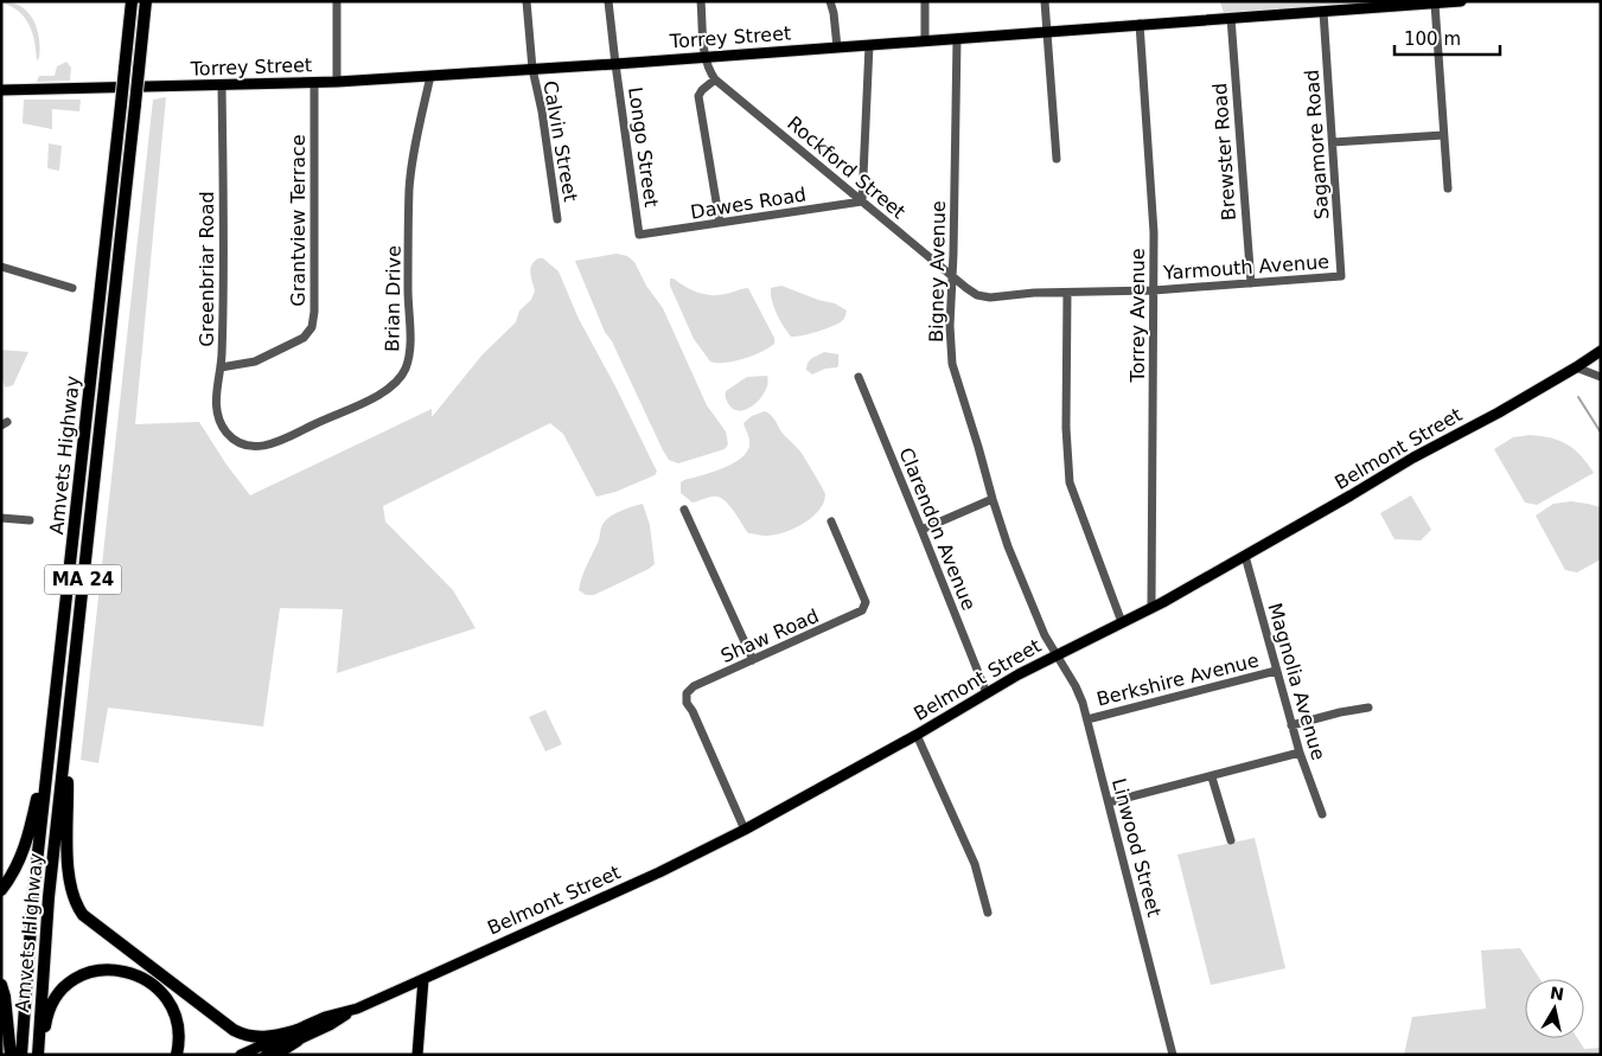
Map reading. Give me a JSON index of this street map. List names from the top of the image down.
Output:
{
  "streets": {
    "highway": ["Amvets Highway", "MA 24"],
    "main road": ["Torrey Street", "Belmont Street"],
    "street": [
      "Calvin Street",
      "Sagamore Road",
      "Longo Street",
      "Brewster Road",
      "Rockford Street",
      "Dawes Road",
      "Grantview Terrace",
      "Yarmouth Avenue",
      "Greenbriar Road",
      "Bigney Avenue",
      "Brian Drive",
      "Torrey Avenue",
      "Clarendon Avenue",
      "Shaw Road",
      "Berkshire Avenue",
      "Magnolia Avenue",
      "Linwood Street"
    ]
  },
  "crossings": [
    ["Torrey Street", "Calvin Street"],
    ["Torrey Street", "Sagamore Road"],
    ["Torrey Street", "Longo Street"],
    ["Torrey Street", "Brewster Road"],
    ["Torrey Street", "Rockford Street"],
    ["Torrey Street", "Grantview Terrace"],
    ["Torrey Street", "Greenbriar Road"],
    ["Torrey Street", "Bigney Avenue"],
    ["Torrey Street", "Brian Drive"],
    ["Torrey Street", "Torrey Avenue"],
    ["Sagamore Road", "Yarmouth Avenue"],
    ["Longo Street", "Dawes Road"],
    ["Brewster Road", "Yarmouth Avenue"],
    ["Rockford Street", "Dawes Road"],
    ["Rockford Street", "Yarmouth Avenue"],
    ["Rockford Street", "Bigney Avenue"],
    ["Rockford Street", "Torrey Avenue"],
    ["Grantview Terrace", "Greenbriar Road"],
    ["Yarmouth Avenue", "Torrey Avenue"],
    ["Greenbriar Road", "Brian Drive"],
    ["Bigney Avenue", "Belmont Street"],
    ["Bigney Avenue", "Linwood Street"],
    ["Torrey Avenue", "Belmont Street"],
    ["Belmont Street", "Clarendon Avenue"],
    ["Belmont Street", "Shaw Road"],
    ["Belmont Street", "Magnolia Avenue"],
    ["Belmont Street", "Linwood Street"],
    ["Berkshire Avenue", "Magnolia Avenue"],
    ["Berkshire Avenue", "Linwood Street"]
  ],
  "scale_bar": "100 m",
  "north": "top"
}
